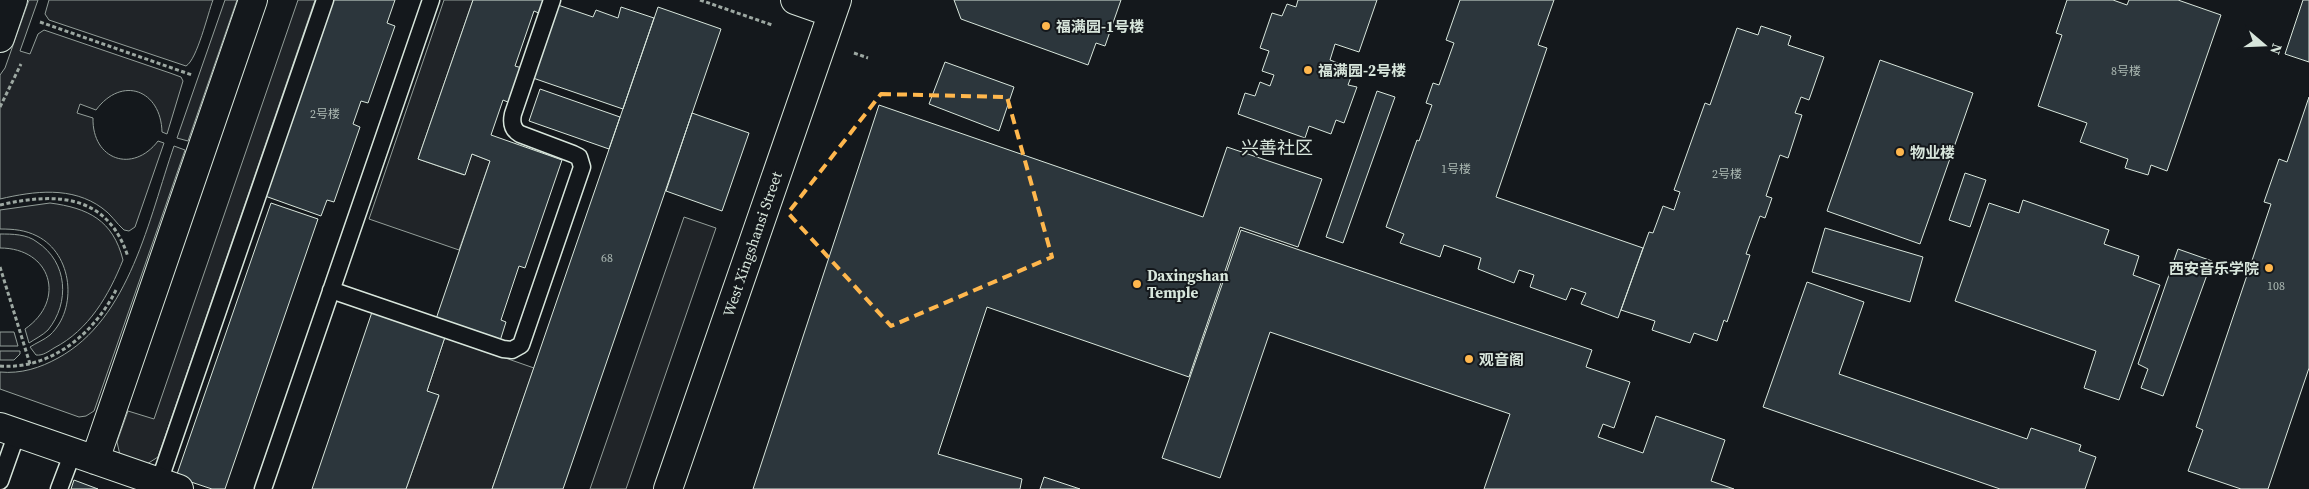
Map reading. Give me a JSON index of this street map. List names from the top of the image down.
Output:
{
  "streets": {
    "street": ["West Xingshansi Street"]
  },
  "districts": ["兴善社区"],
  "places": [
    "福满园-1号楼",
    "福满园-2号楼",
    "物业楼",
    "西安音乐学院",
    "Daxingshan Temple",
    "观音阁"
  ],
  "house_numbers": [
    "8号楼",
    "2号楼",
    "1号楼",
    "2号楼",
    "68",
    "108"
  ],
  "north": "right"
}
